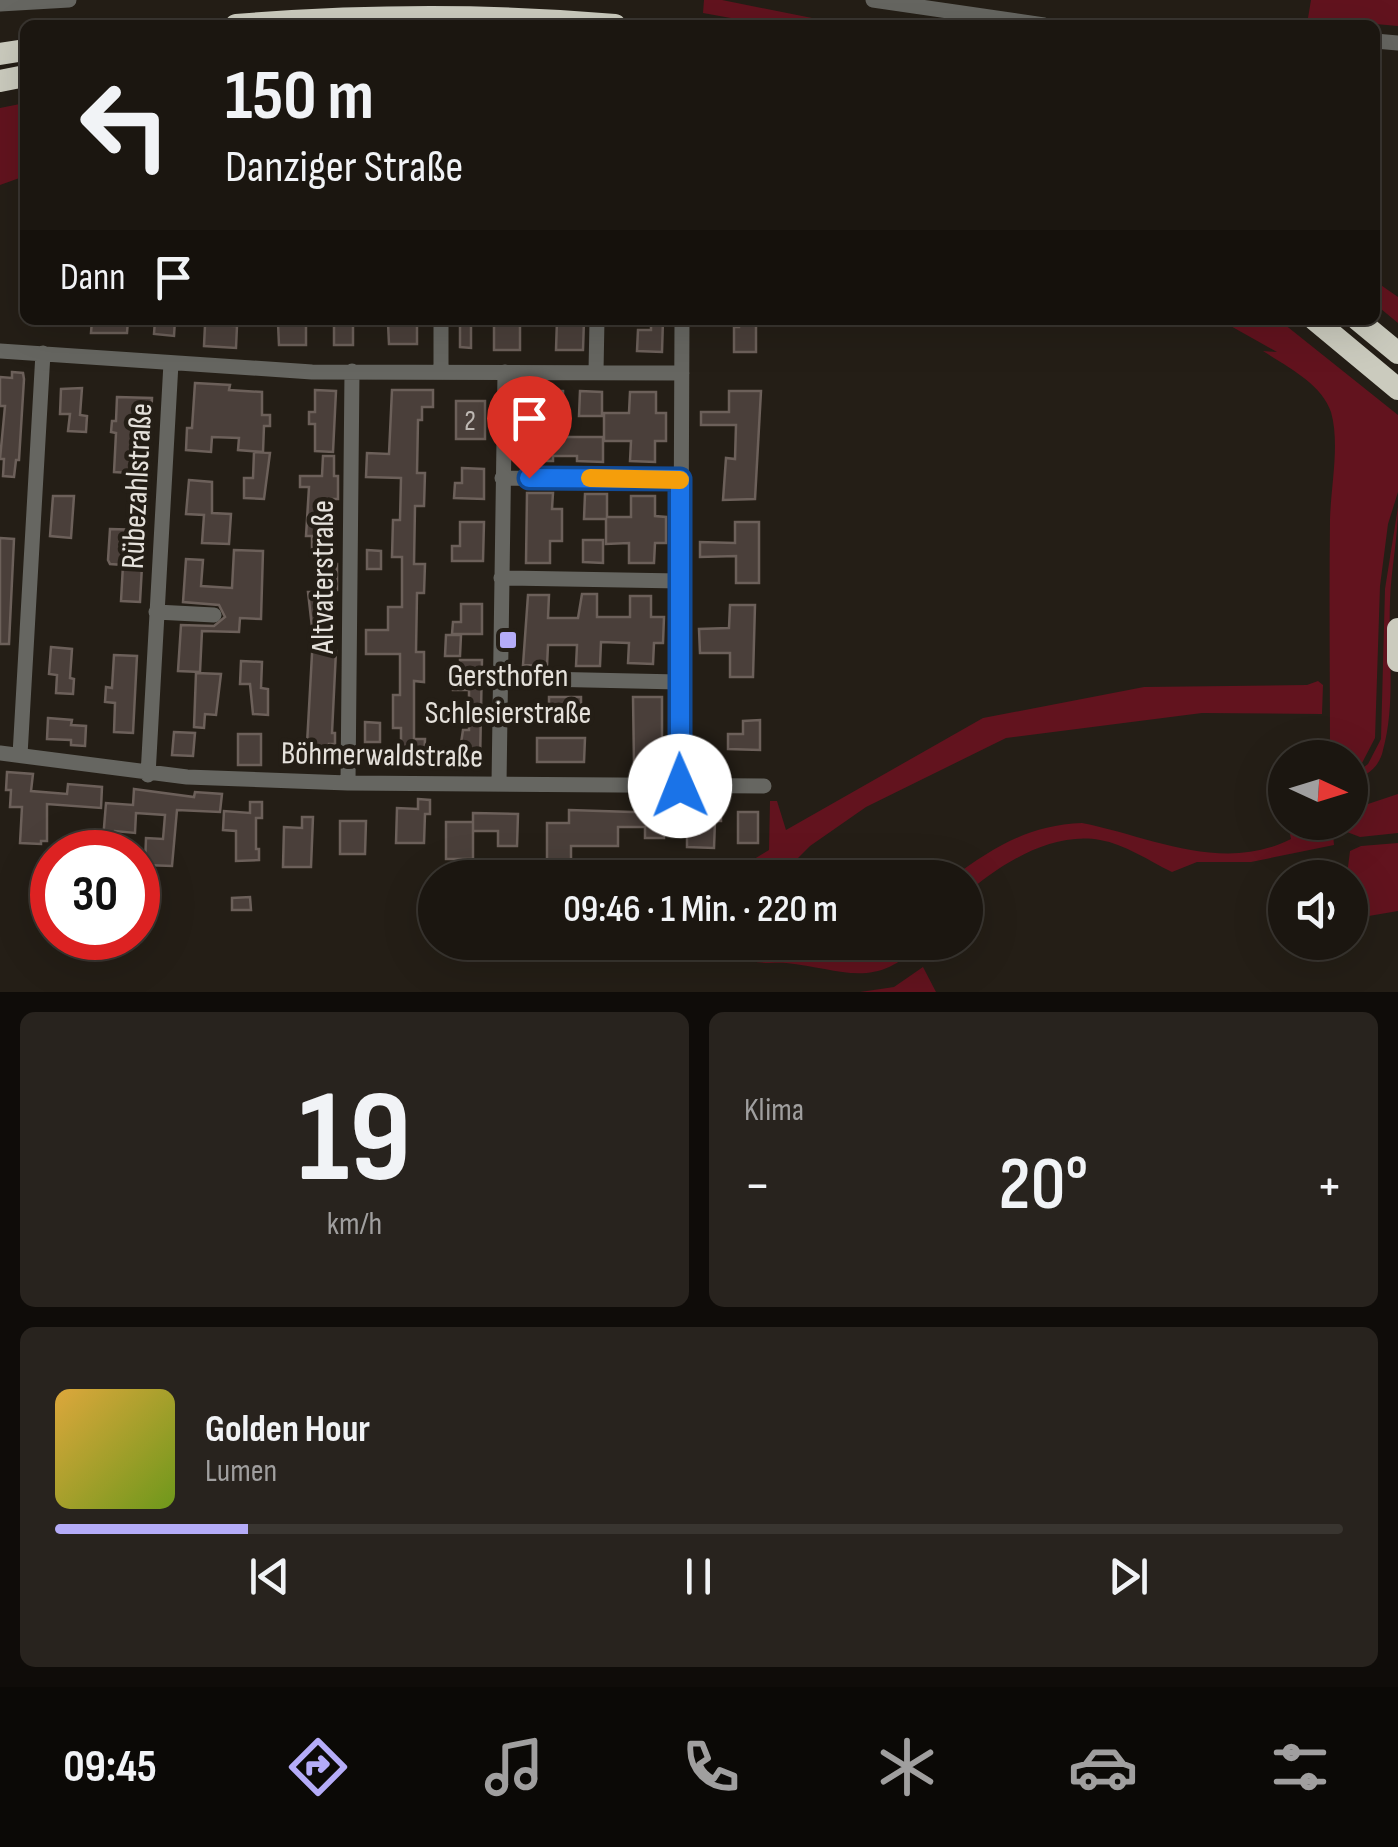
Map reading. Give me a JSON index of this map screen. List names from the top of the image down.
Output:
{
  "streets": {
    "street": ["Rübezahlstraße", "Altvaterstraße", "Böhmerwaldstraße"]
  },
  "crossings": [
    ["Rübezahlstraße", "Böhmerwaldstraße"],
    ["Altvaterstraße", "Böhmerwaldstraße"]
  ],
  "places": {
    "transit": ["Gersthofen Schlesierstraße"]
  },
  "house_numbers": ["2"],
  "north": "right",
  "page": {
    "turn": ["150 m", "Danziger Straße"],
    "then": "Dann",
    "limit": "30",
    "trip": "09:46 · 1 Min. · 220 m",
    "tile": [
      ["19", "km/h"],
      "Klima"
    ],
    "heat": ["−", "20°", "+"],
    "song": ["Golden Hour", "Lumen"],
    "tabs": "09:45"
  }
}
